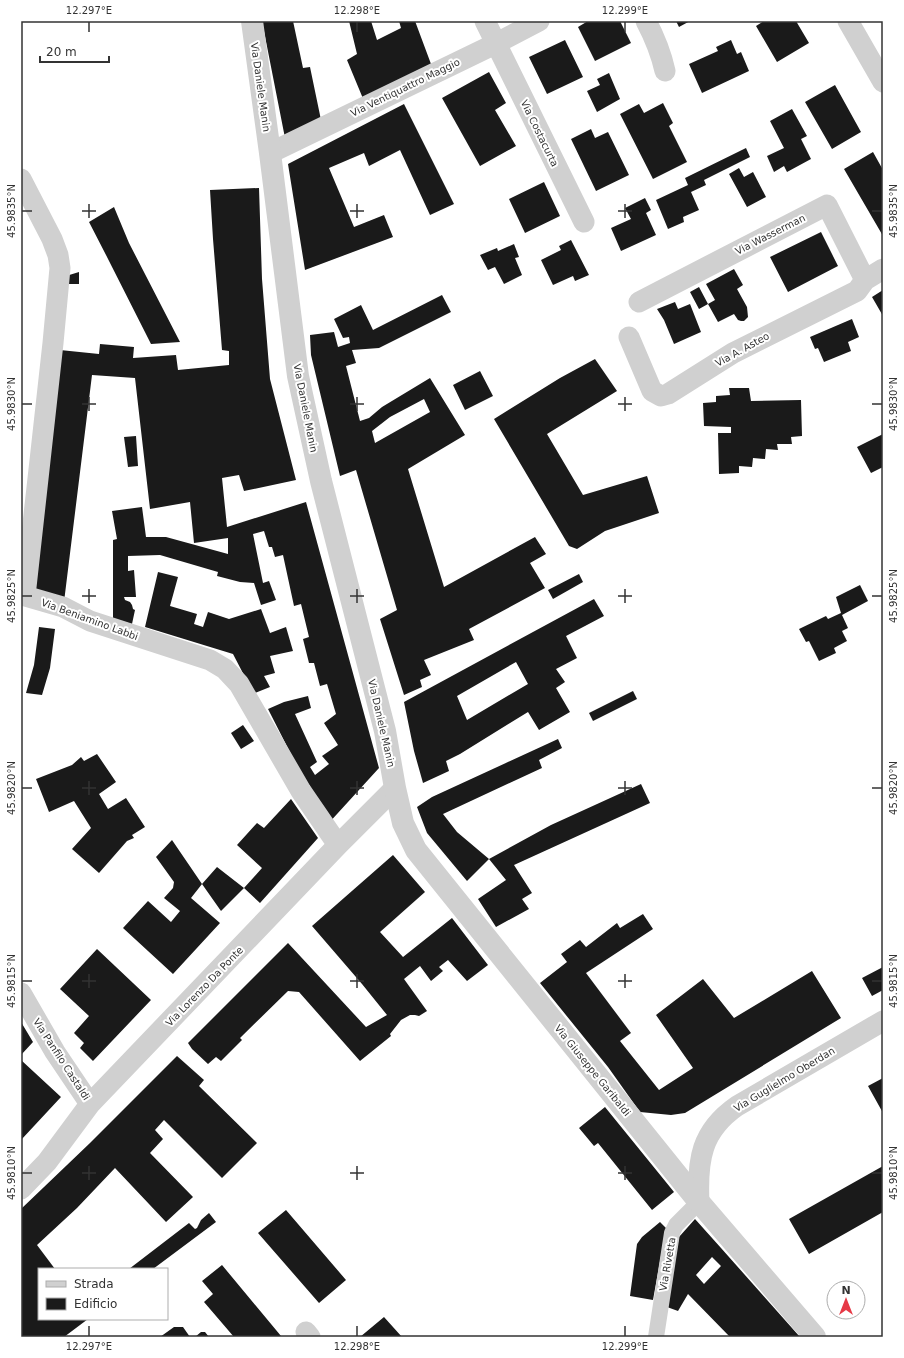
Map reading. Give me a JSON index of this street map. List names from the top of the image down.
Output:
{
  "streets": {
    "street": [
      "Via Daniele Manin",
      "Via Ventiquattro Maggio",
      "Via Costacurta",
      "Via Wasserman",
      "Via A. Asteo",
      "Via Beniamino Labbi",
      "Via Lorenzo Da Ponte",
      "Via Panfilo Castaldi",
      "Via Giuseppe Garibaldi",
      "Via Guglielmo Oberdan",
      "Via Rivetta"
    ]
  },
  "crossings": [
    ["Via Daniele Manin", "Via Ventiquattro Maggio"],
    ["Via Daniele Manin", "Via Lorenzo Da Ponte"],
    ["Via Daniele Manin", "Via Giuseppe Garibaldi"],
    ["Via Ventiquattro Maggio", "Via Costacurta"],
    ["Via Wasserman", "Via A. Asteo"],
    ["Via Beniamino Labbi", "Via Lorenzo Da Ponte"],
    ["Via Lorenzo Da Ponte", "Via Panfilo Castaldi"],
    ["Via Lorenzo Da Ponte", "Via Giuseppe Garibaldi"],
    ["Via Giuseppe Garibaldi", "Via Guglielmo Oberdan"],
    ["Via Giuseppe Garibaldi", "Via Rivetta"],
    ["Via Guglielmo Oberdan", "Via Rivetta"]
  ],
  "legend": ["Strada", "Edificio"],
  "scale_bar": "20 m",
  "north": "top",
  "coordinates": [
    "12.297°E",
    "12.298°E",
    "12.299°E",
    "45.9835°N",
    "45.9830°N",
    "45.9825°N",
    "45.9820°N",
    "45.9815°N",
    "45.9810°N"
  ]
}
